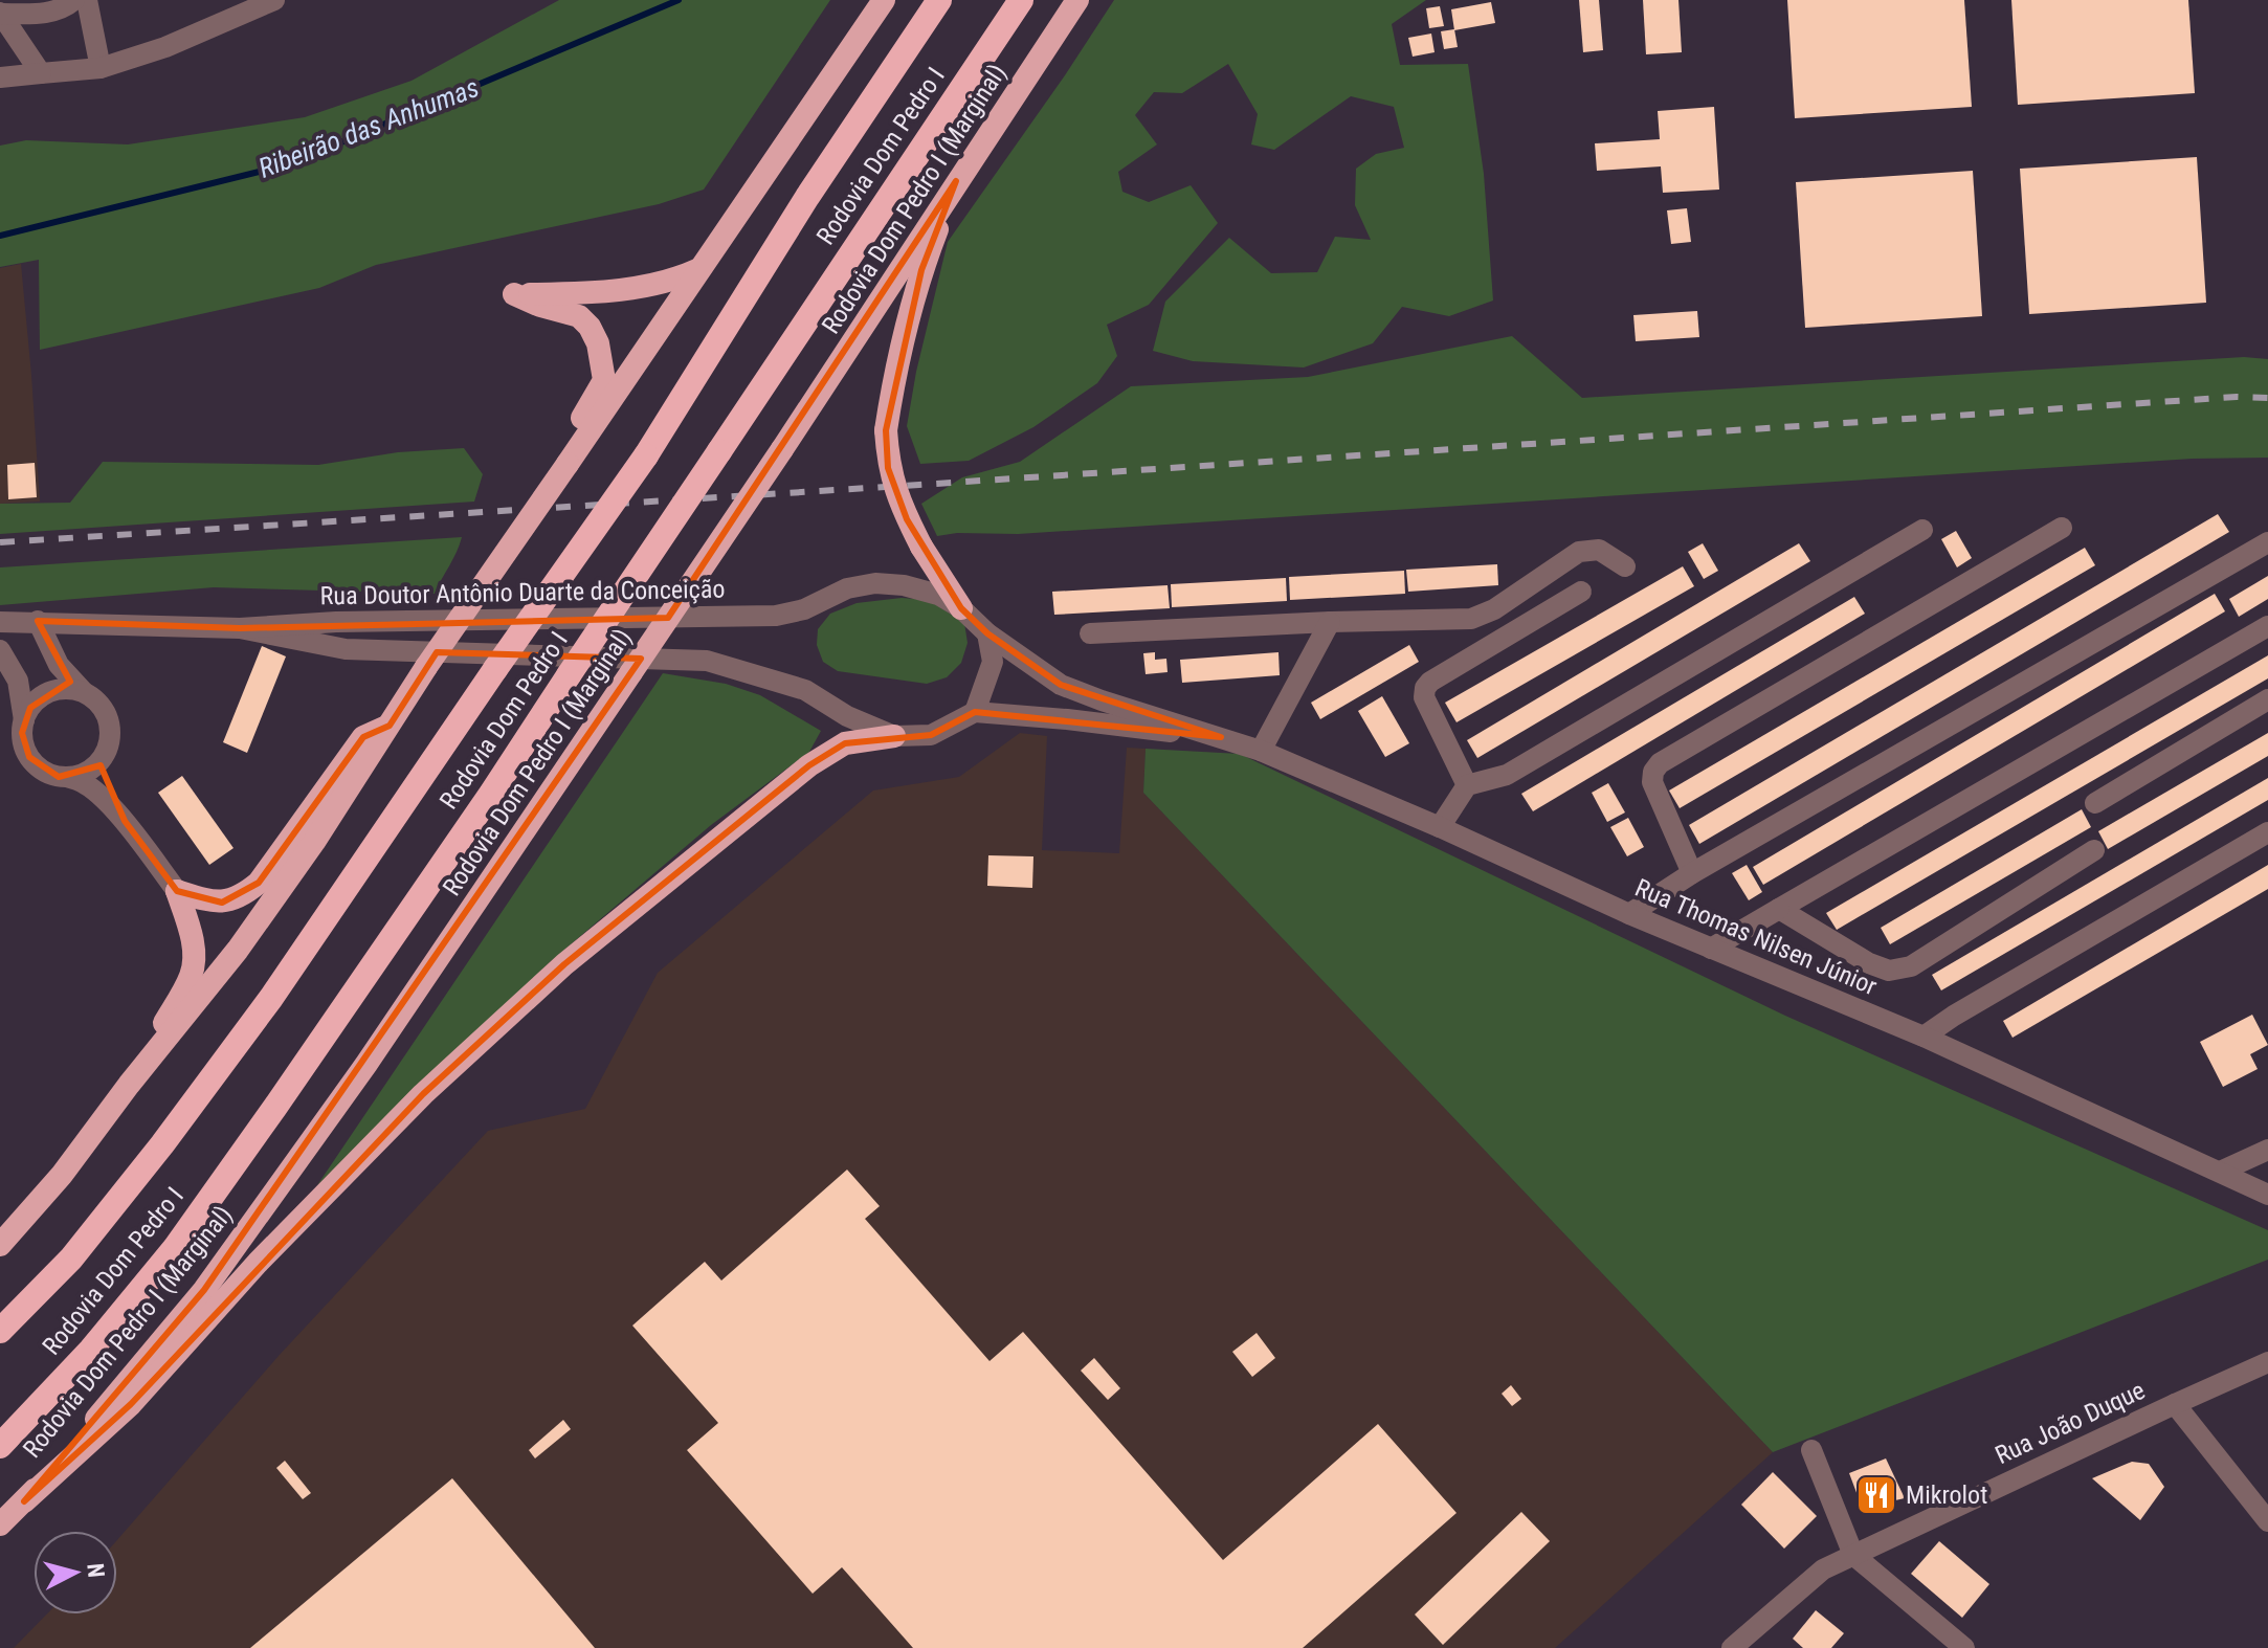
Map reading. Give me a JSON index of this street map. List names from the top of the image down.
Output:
{
  "streets": {
    "highway": ["Rodovia Dom Pedro I", "Rodovia Dom Pedro I (Marginal)"],
    "street": ["Rua Doutor Antônio Duarte da Conceição", "Rua Thomas Nilsen Júnior", "Rua João Duque"]
  },
  "crossings": [
    ["Rua Doutor Antônio Duarte da Conceição", "Rua Thomas Nilsen Júnior"]
  ],
  "water": ["Ribeirão das Anhumas"],
  "places": {
    "restaurant": ["Mikrolot"]
  },
  "north": "right"
}
